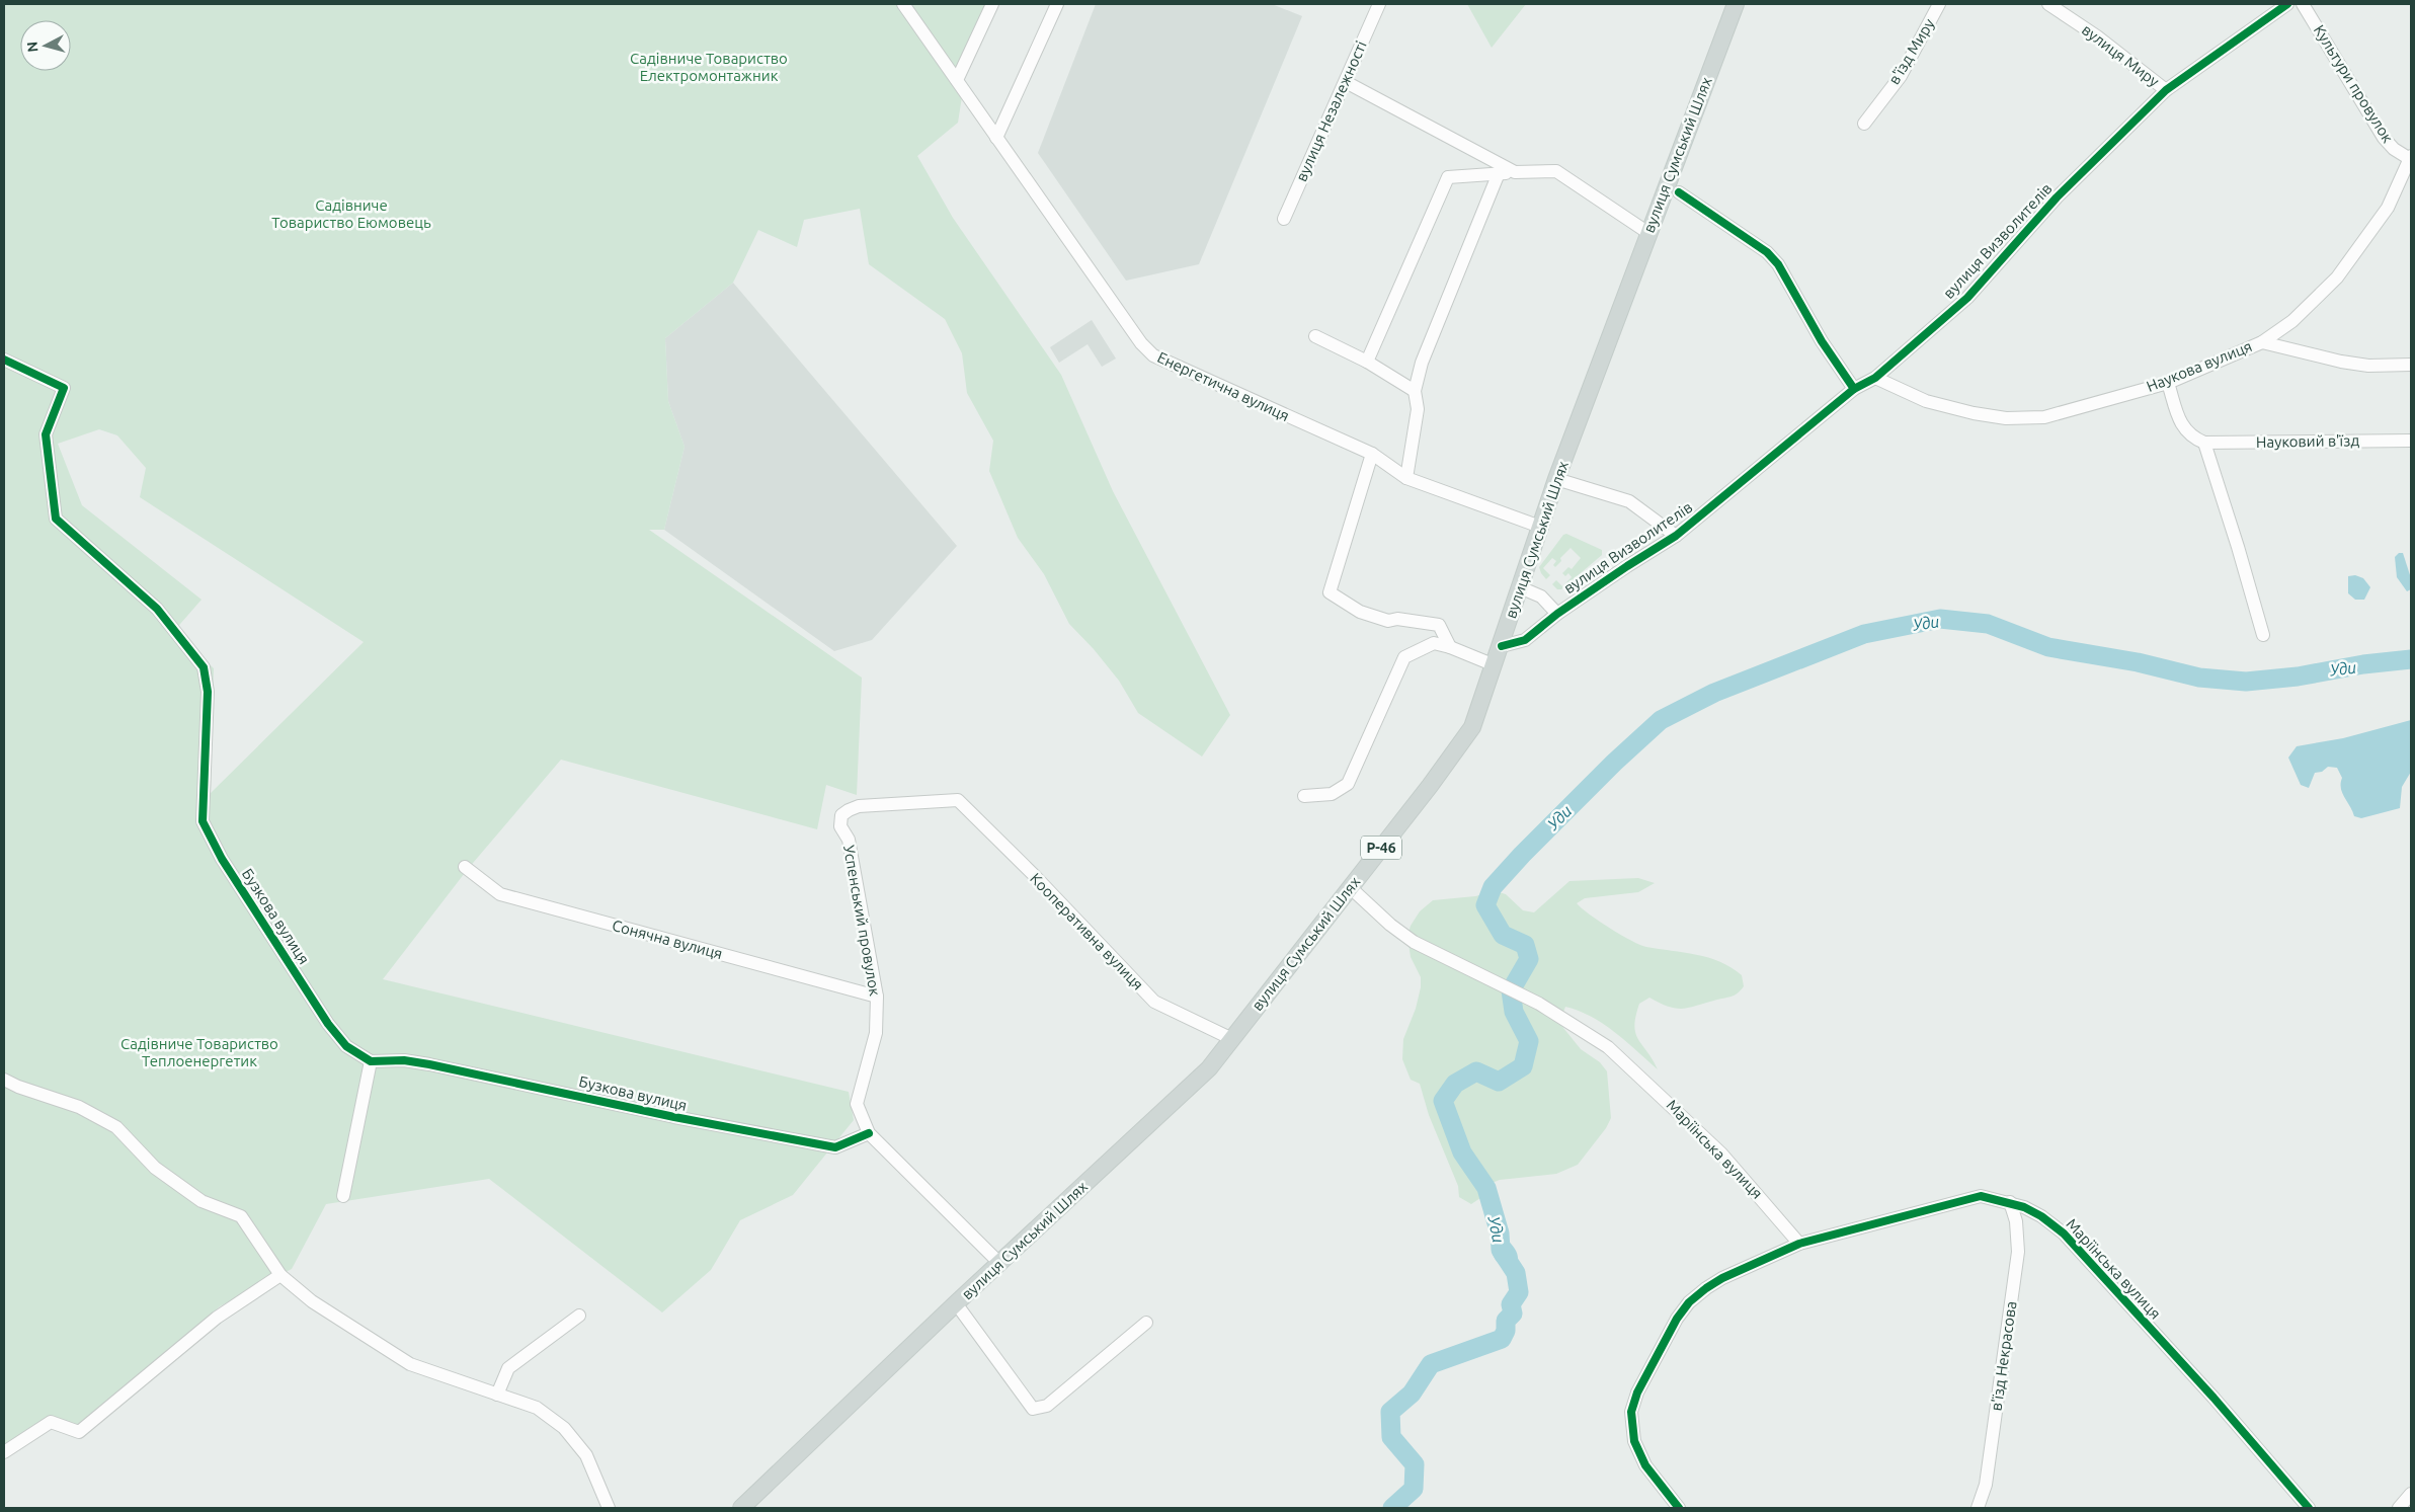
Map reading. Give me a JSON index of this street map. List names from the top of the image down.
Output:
{
  "streets": {
    "main road": ["вулиця Сумський Шлях", "Р-46"],
    "street": [
      "в'їзд Миру",
      "вулиця Миру",
      "Культури провулок",
      "вулиця Незалежності",
      "вулиця Визволителів",
      "Наукова вулиця",
      "Енергетична вулиця",
      "Науковий в'їзд",
      "Бузкова вулиця",
      "Успенський провулок",
      "Кооперативна вулиця",
      "Сонячна вулиця",
      "Маріїнська вулиця",
      "в'їзд Некрасова"
    ]
  },
  "crossings": [
    ["вулиця Миру", "вулиця Визволителів"],
    ["Культури провулок", "Наукова вулиця"],
    ["вулиця Сумський Шлях", "вулиця Визволителів"],
    ["вулиця Сумський Шлях", "Енергетична вулиця"],
    ["вулиця Сумський Шлях", "Кооперативна вулиця"],
    ["вулиця Сумський Шлях", "Маріїнська вулиця"],
    ["вулиця Визволителів", "Наукова вулиця"],
    ["Бузкова вулиця", "Успенський провулок"],
    ["Успенський провулок", "Кооперативна вулиця"],
    ["Успенський провулок", "Сонячна вулиця"],
    ["Маріїнська вулиця", "в'їзд Некрасова"]
  ],
  "water": ["Уди"],
  "parks": ["Садівниче Товариство Електромонтажник", "Садівниче Товариство Еюмовець", "Садівниче Товариство Теплоенергетик"],
  "north": "left"
}
